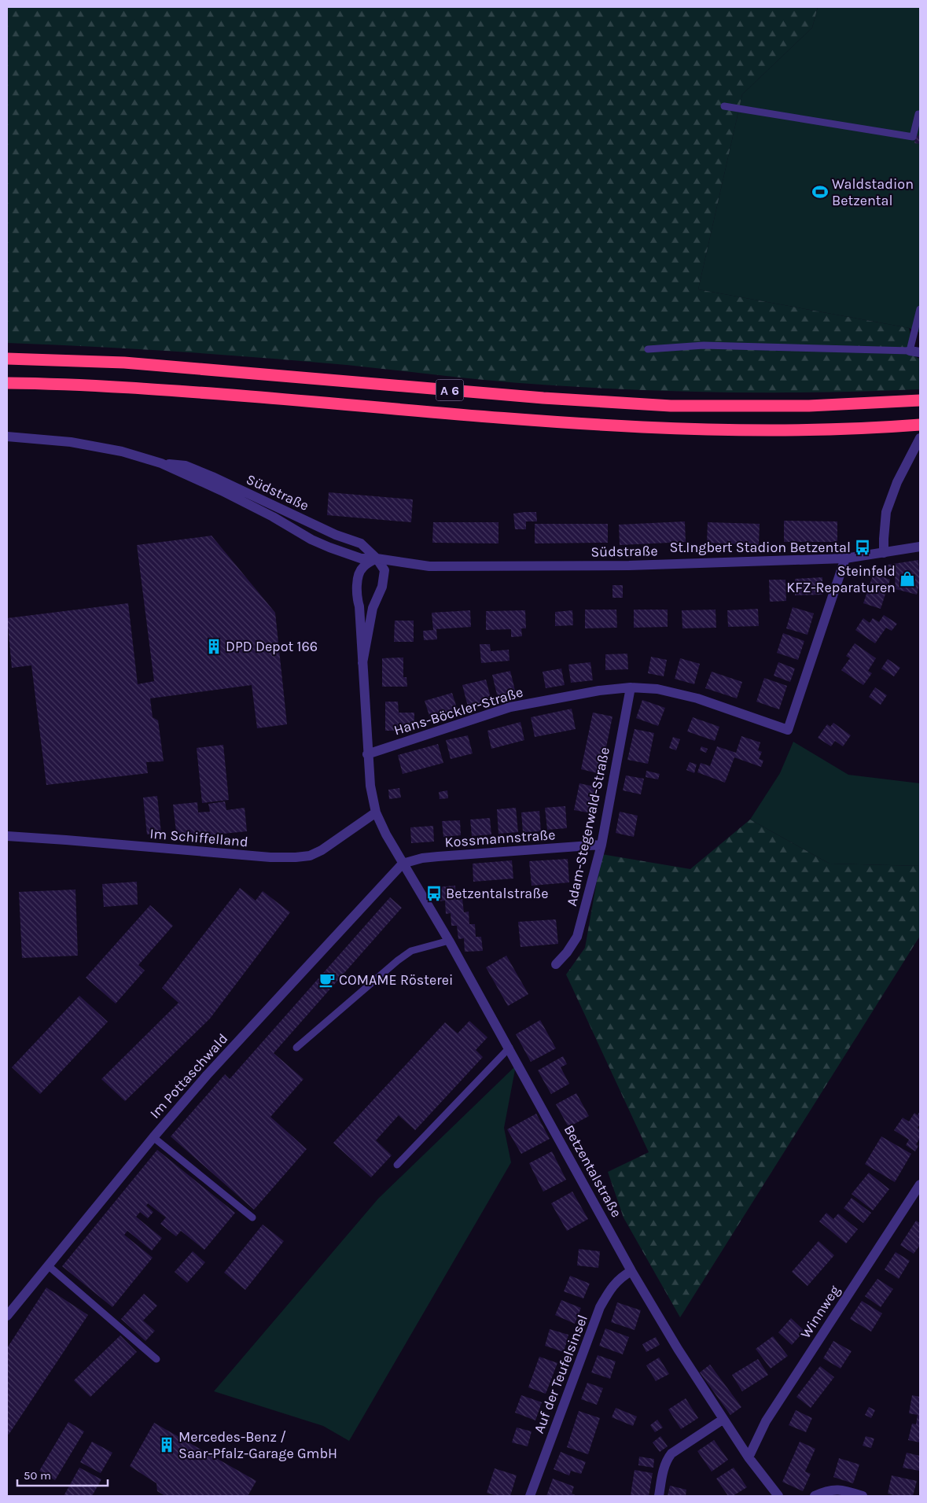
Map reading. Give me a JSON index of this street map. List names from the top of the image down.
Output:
{
  "streets": {
    "highway": ["A 6"],
    "street": [
      "Südstraße",
      "Hans-Böckler-Straße",
      "Adam-Stegerwald-Straße",
      "Im Schiffelland",
      "Kossmannstraße",
      "Im Pottaschwald",
      "Betzentalstraße",
      "Winnweg",
      "Auf der Teufelsinsel"
    ]
  },
  "crossings": [
    ["Südstraße", "Hans-Böckler-Straße"],
    ["Hans-Böckler-Straße", "Adam-Stegerwald-Straße"],
    ["Hans-Böckler-Straße", "Betzentalstraße"],
    ["Adam-Stegerwald-Straße", "Kossmannstraße"],
    ["Im Schiffelland", "Betzentalstraße"],
    ["Kossmannstraße", "Im Pottaschwald"],
    ["Kossmannstraße", "Betzentalstraße"],
    ["Im Pottaschwald", "Betzentalstraße"],
    ["Betzentalstraße", "Winnweg"],
    ["Betzentalstraße", "Auf der Teufelsinsel"]
  ],
  "places": {
    "sports": ["Waldstadion Betzental"],
    "bus stop": ["St.Ingbert Stadion Betzental", "Betzentalstraße"],
    "shop": ["Steinfeld KFZ-Reparaturen"],
    "building": ["DPD Depot 166", "Mercedes-Benz / Saar-Pfalz-Garage GmbH"],
    "cafe": ["COMAME Rösterei"]
  },
  "scale_bar": "50 m"
}
